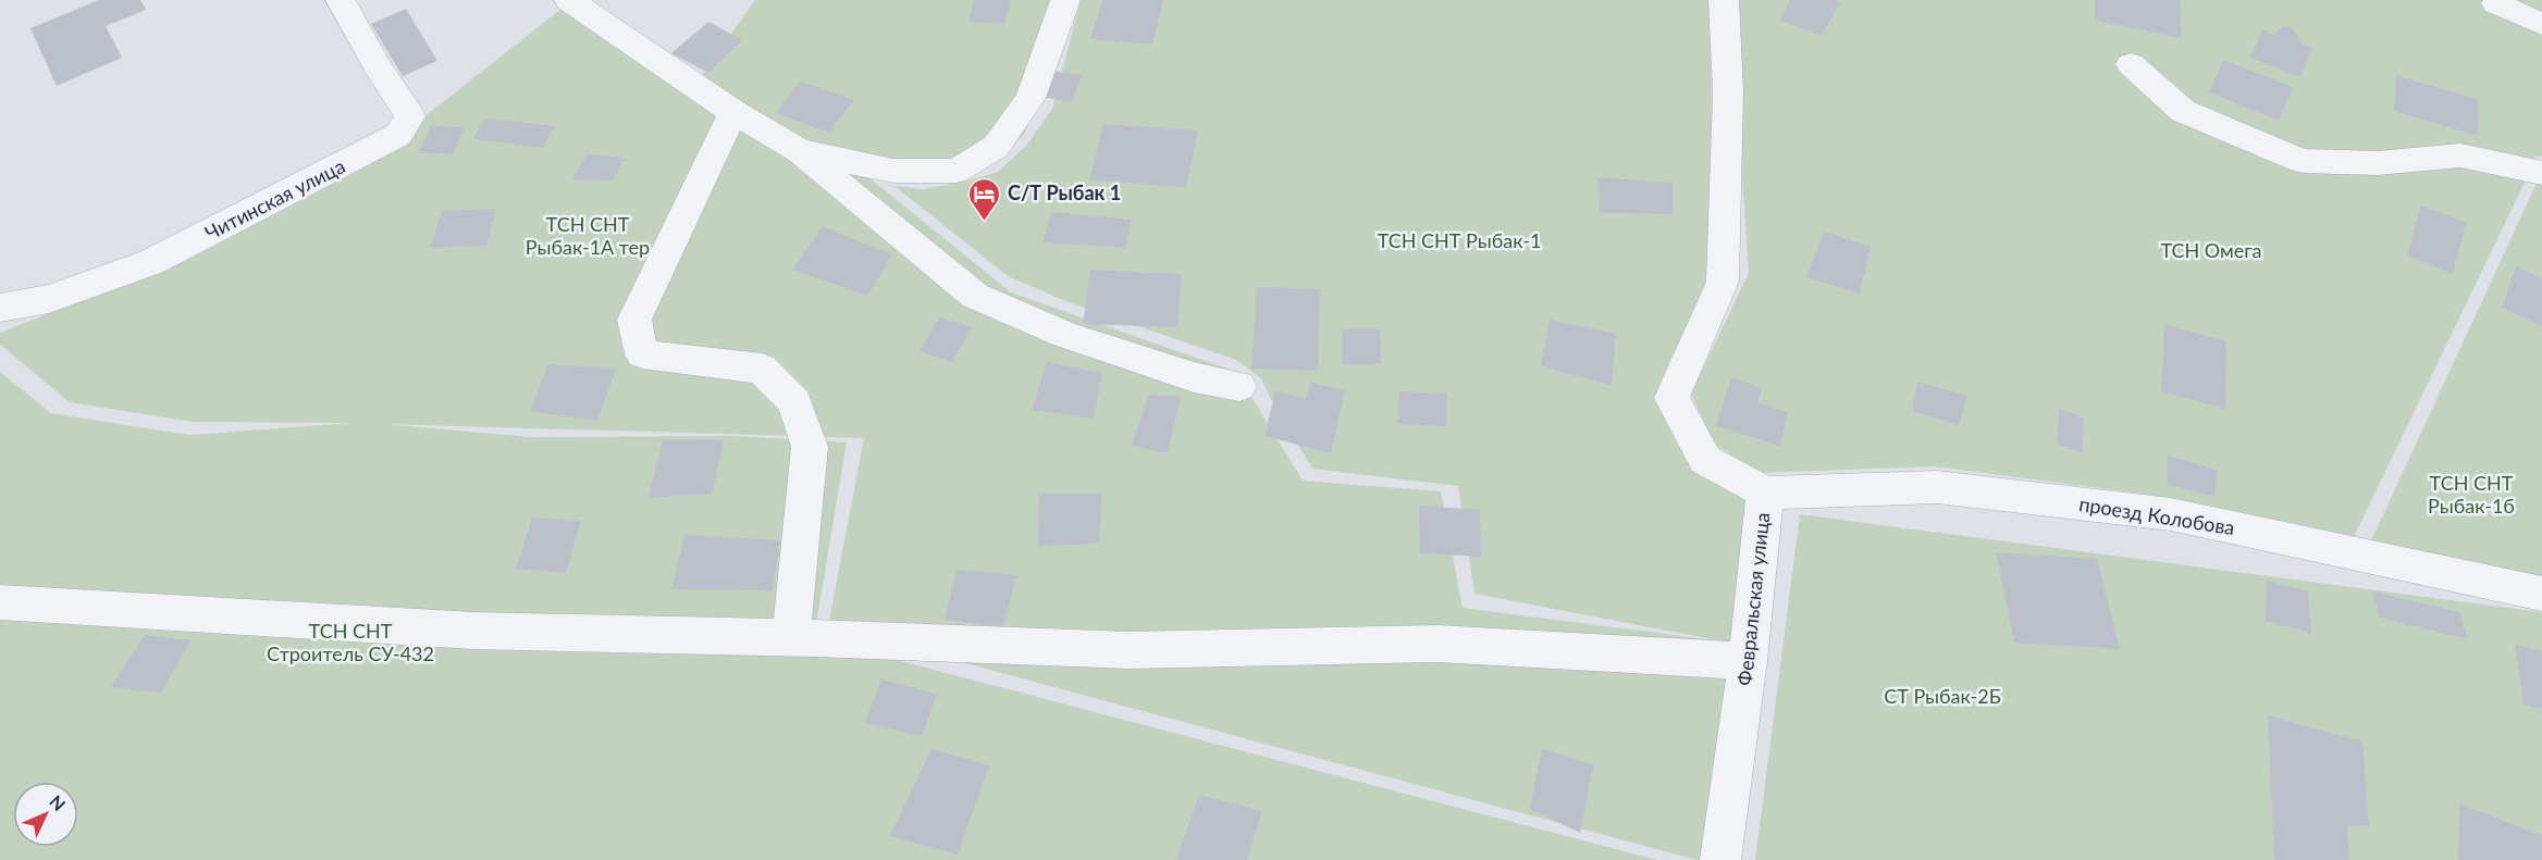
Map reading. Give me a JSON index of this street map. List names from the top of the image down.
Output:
{
  "streets": {
    "lane": ["Читинская улица", "проезд Колобова", "Февральская улица"]
  },
  "crossings": [
    ["проезд Колобова", "Февральская улица"]
  ],
  "parks": [
    "ТСН СНТ Рыбак-1А тер",
    "ТСН СНТ Рыбак-1",
    "ТСН Омега",
    "ТСН СНТ Рыбак-1б",
    "ТСН СНТ Строитель СУ-432",
    "СТ Рыбак-2Б"
  ],
  "places": {
    "hotel": ["С/Т Рыбак 1"]
  },
  "north": "top right"
}
